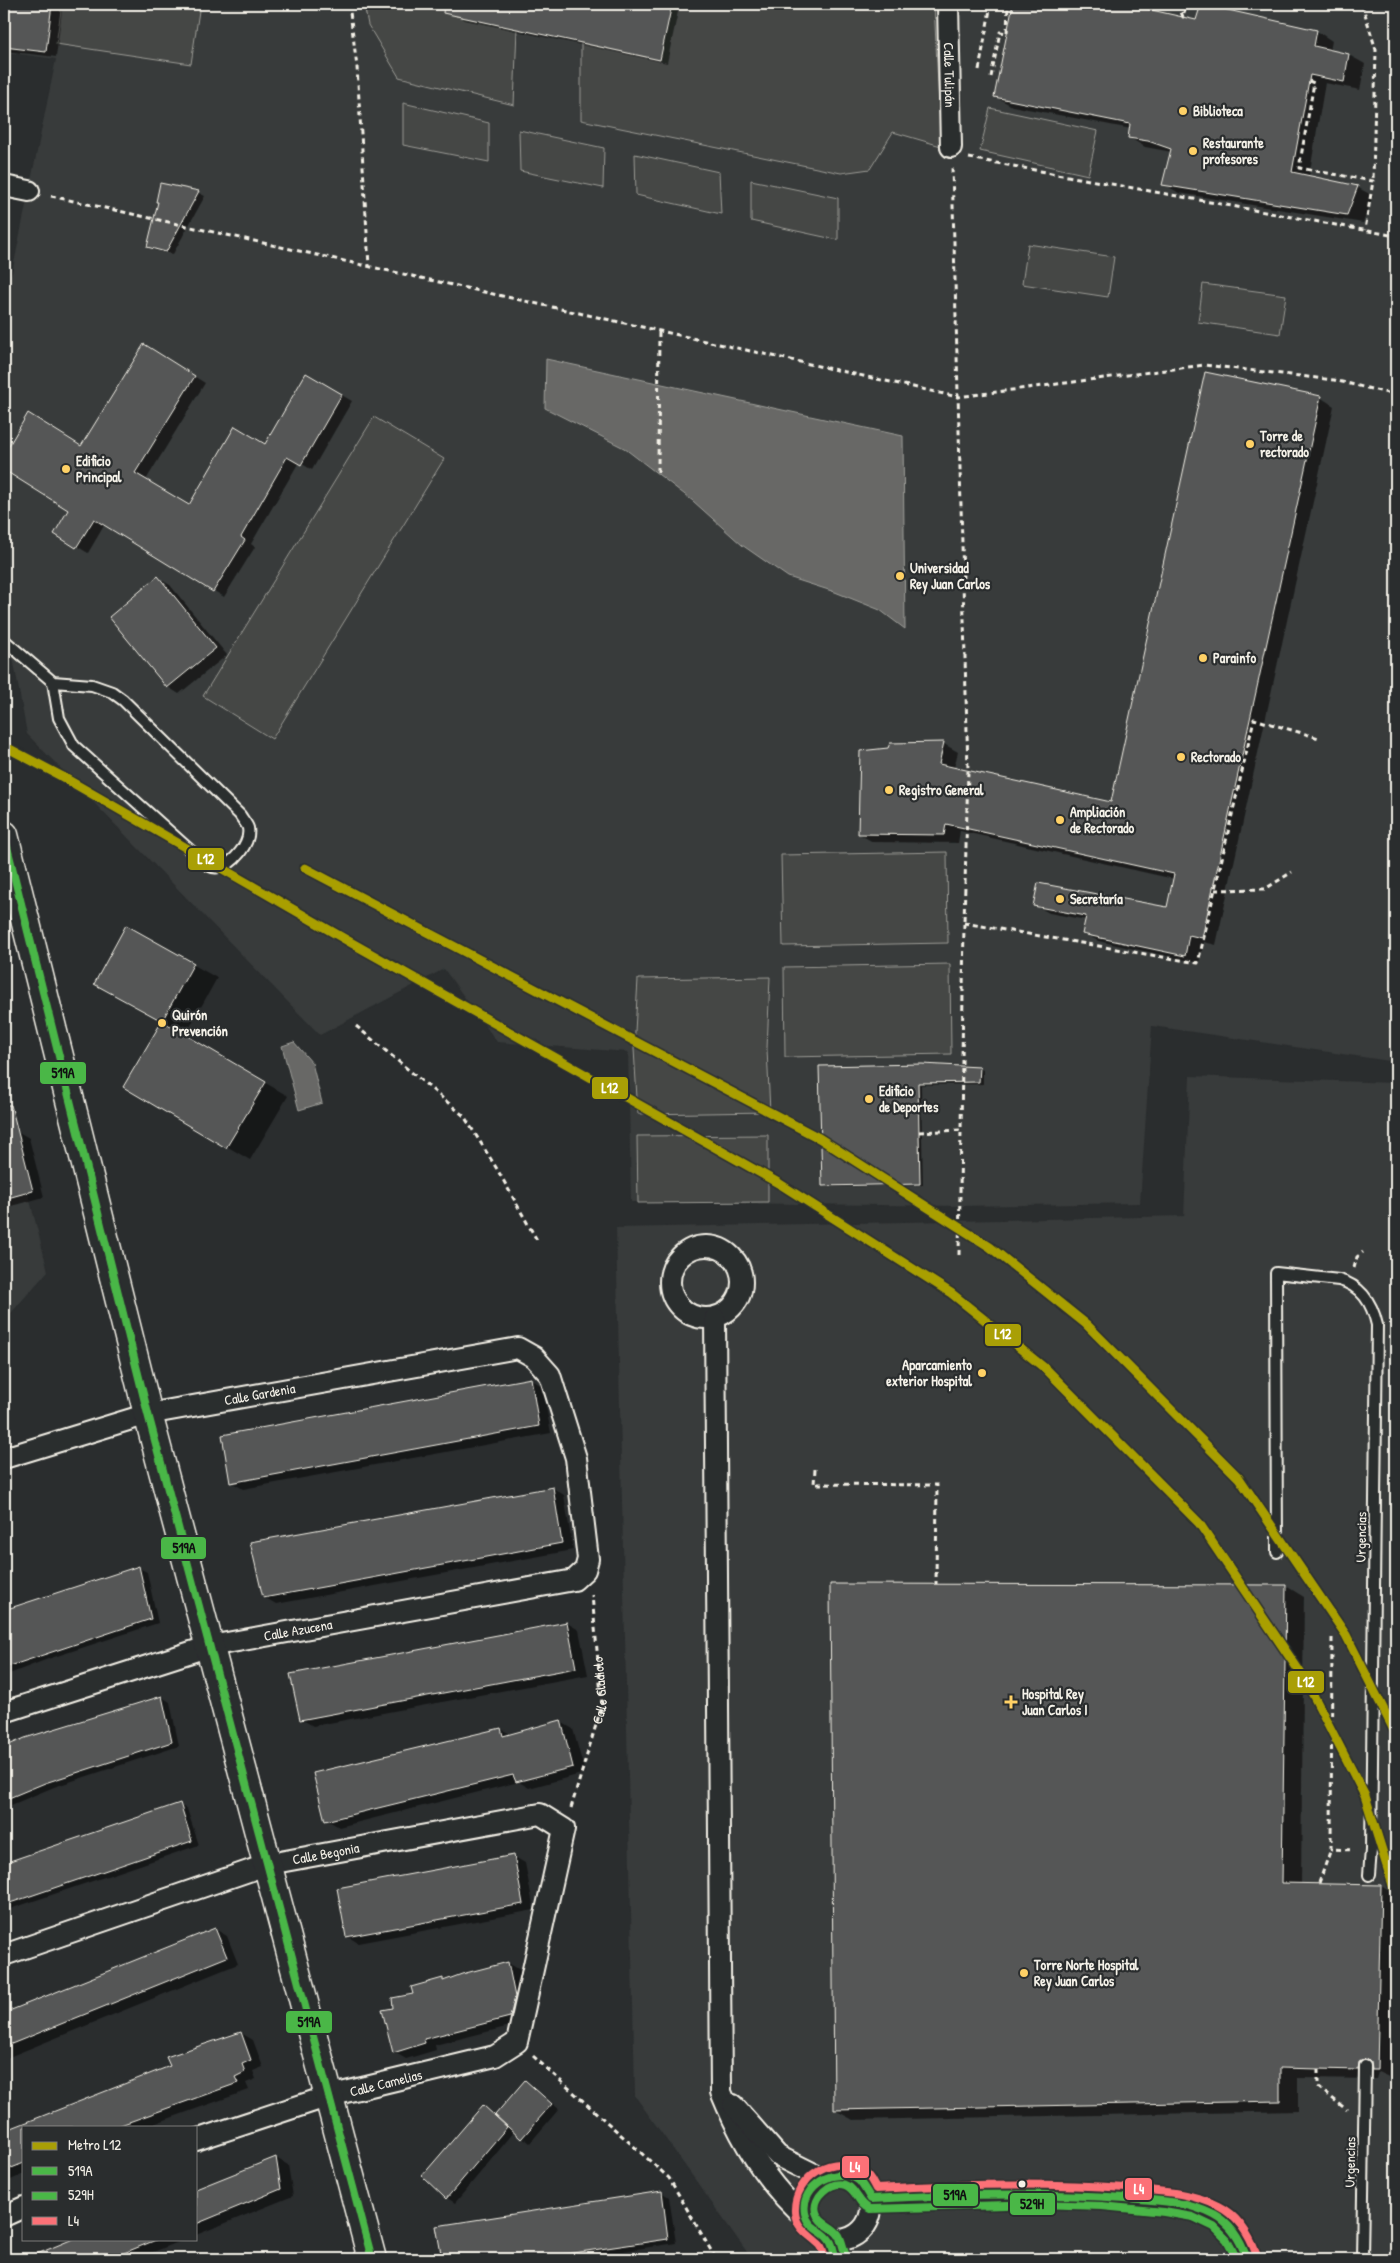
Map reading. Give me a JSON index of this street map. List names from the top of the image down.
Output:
{
  "streets": {
    "street": [
      "Calle Tulipán",
      "Calle Gardenia",
      "Calle Azucena",
      "Calle Begonia",
      "Calle Camelias"
    ],
    "lane": ["Urgencias"],
    "path": ["Calle Gladiolo"]
  },
  "crossings": [
    ["Calle Gardenia", "Calle Azucena"],
    ["Calle Gardenia", "Calle Gladiolo"],
    ["Calle Azucena", "Calle Gladiolo"],
    ["Calle Gladiolo", "Calle Begonia"]
  ],
  "places": {
    "other": [
      "Biblioteca",
      "Restaurante profesores",
      "Torre de rectorado",
      "Edificio Principal",
      "Universidad Rey Juan Carlos",
      "Parainfo",
      "Rectorado",
      "Registro General",
      "Ampliación de Rectorado",
      "Secretaría",
      "Quirón Prevención",
      "Edificio de Deportes",
      "Aparcamiento exterior Hospital",
      "Torre Norte Hospital Rey Juan Carlos"
    ],
    "health": ["Hospital Rey Juan Carlos I"]
  },
  "lines": [
    "metro line L12",
    "transit line 519A",
    "transit line L4",
    "transit line 529H"
  ],
  "legend": [
    "Metro L12",
    "519A",
    "529H",
    "L4"
  ]
}
